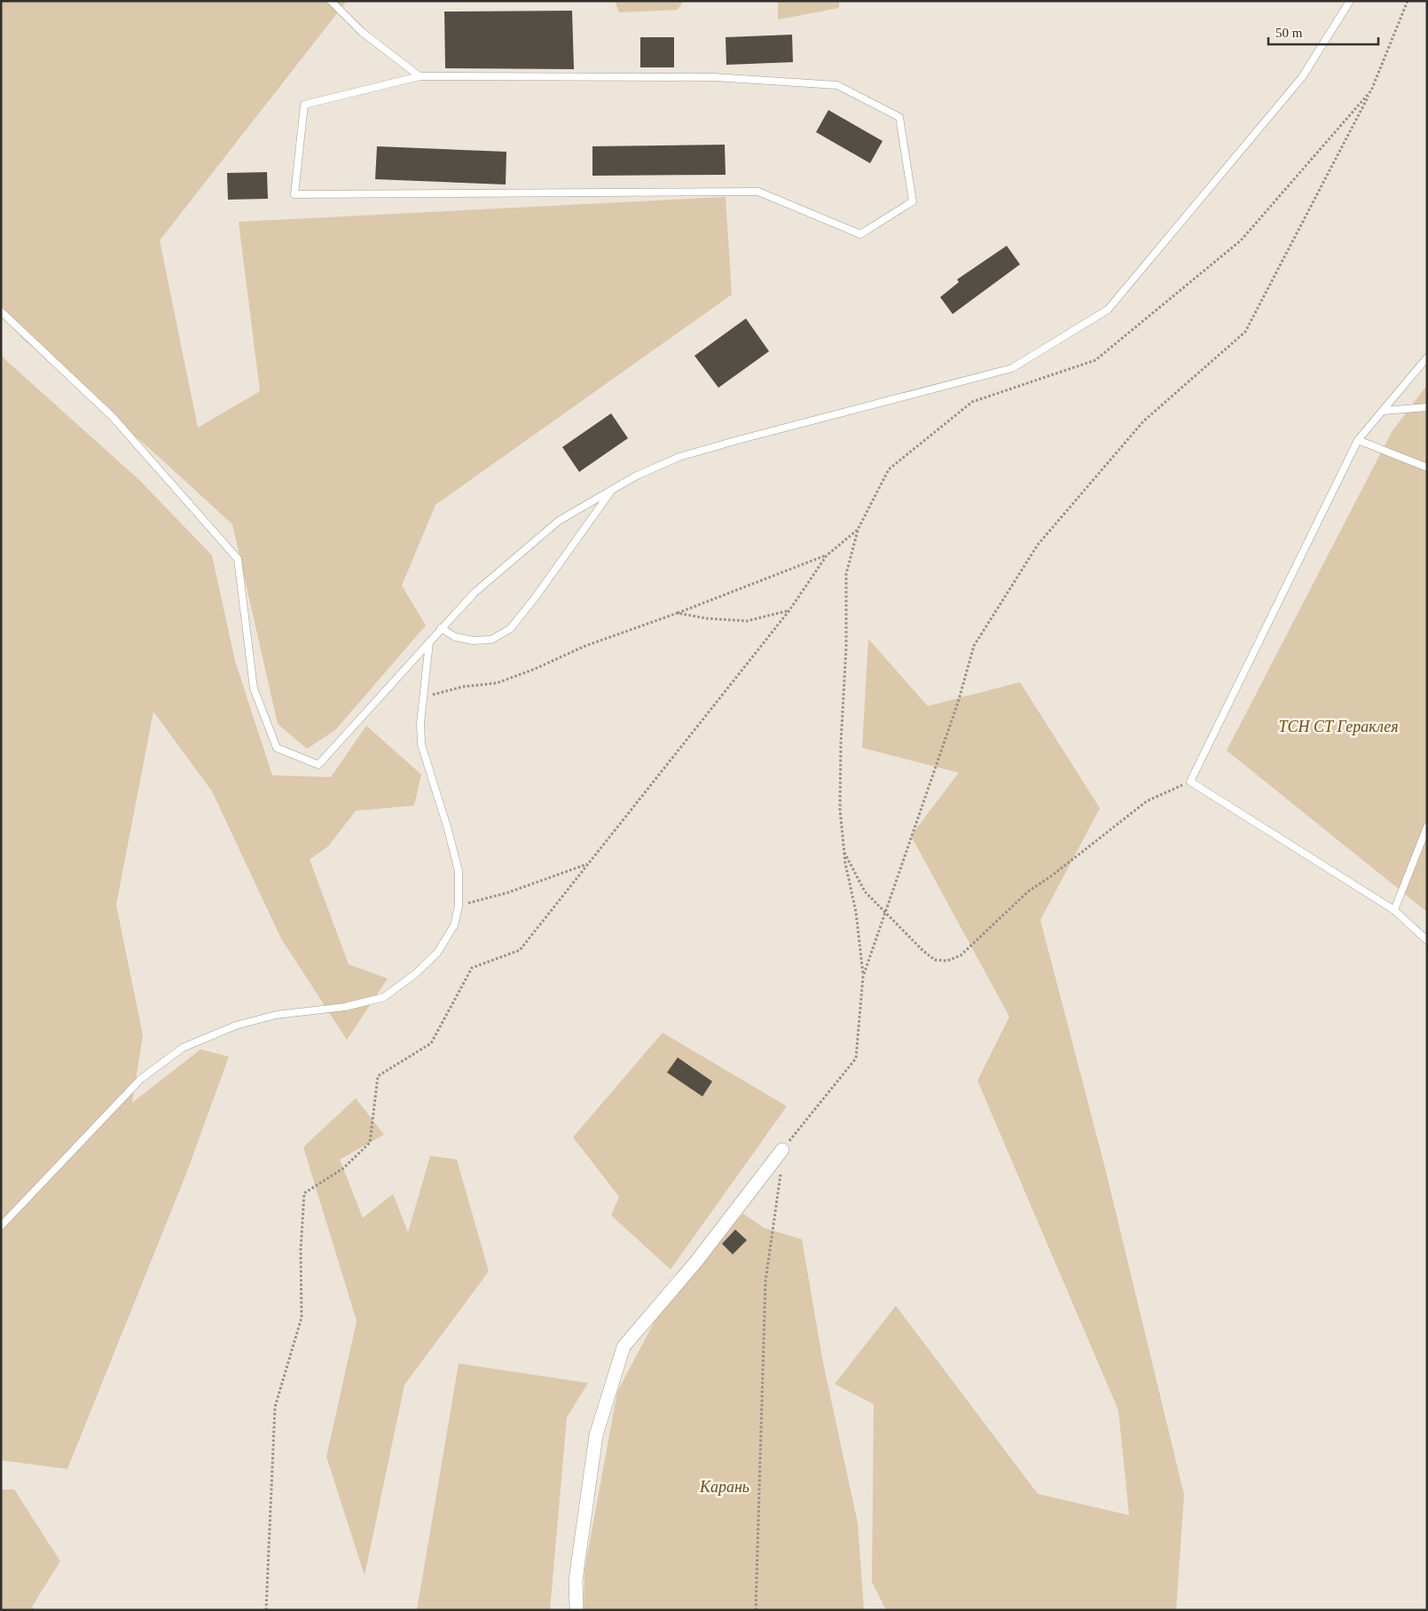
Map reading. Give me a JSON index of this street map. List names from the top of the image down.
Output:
{
  "parks": ["ТСН СТ Гераклея", "Карань"],
  "scale_bar": "50 m"
}
